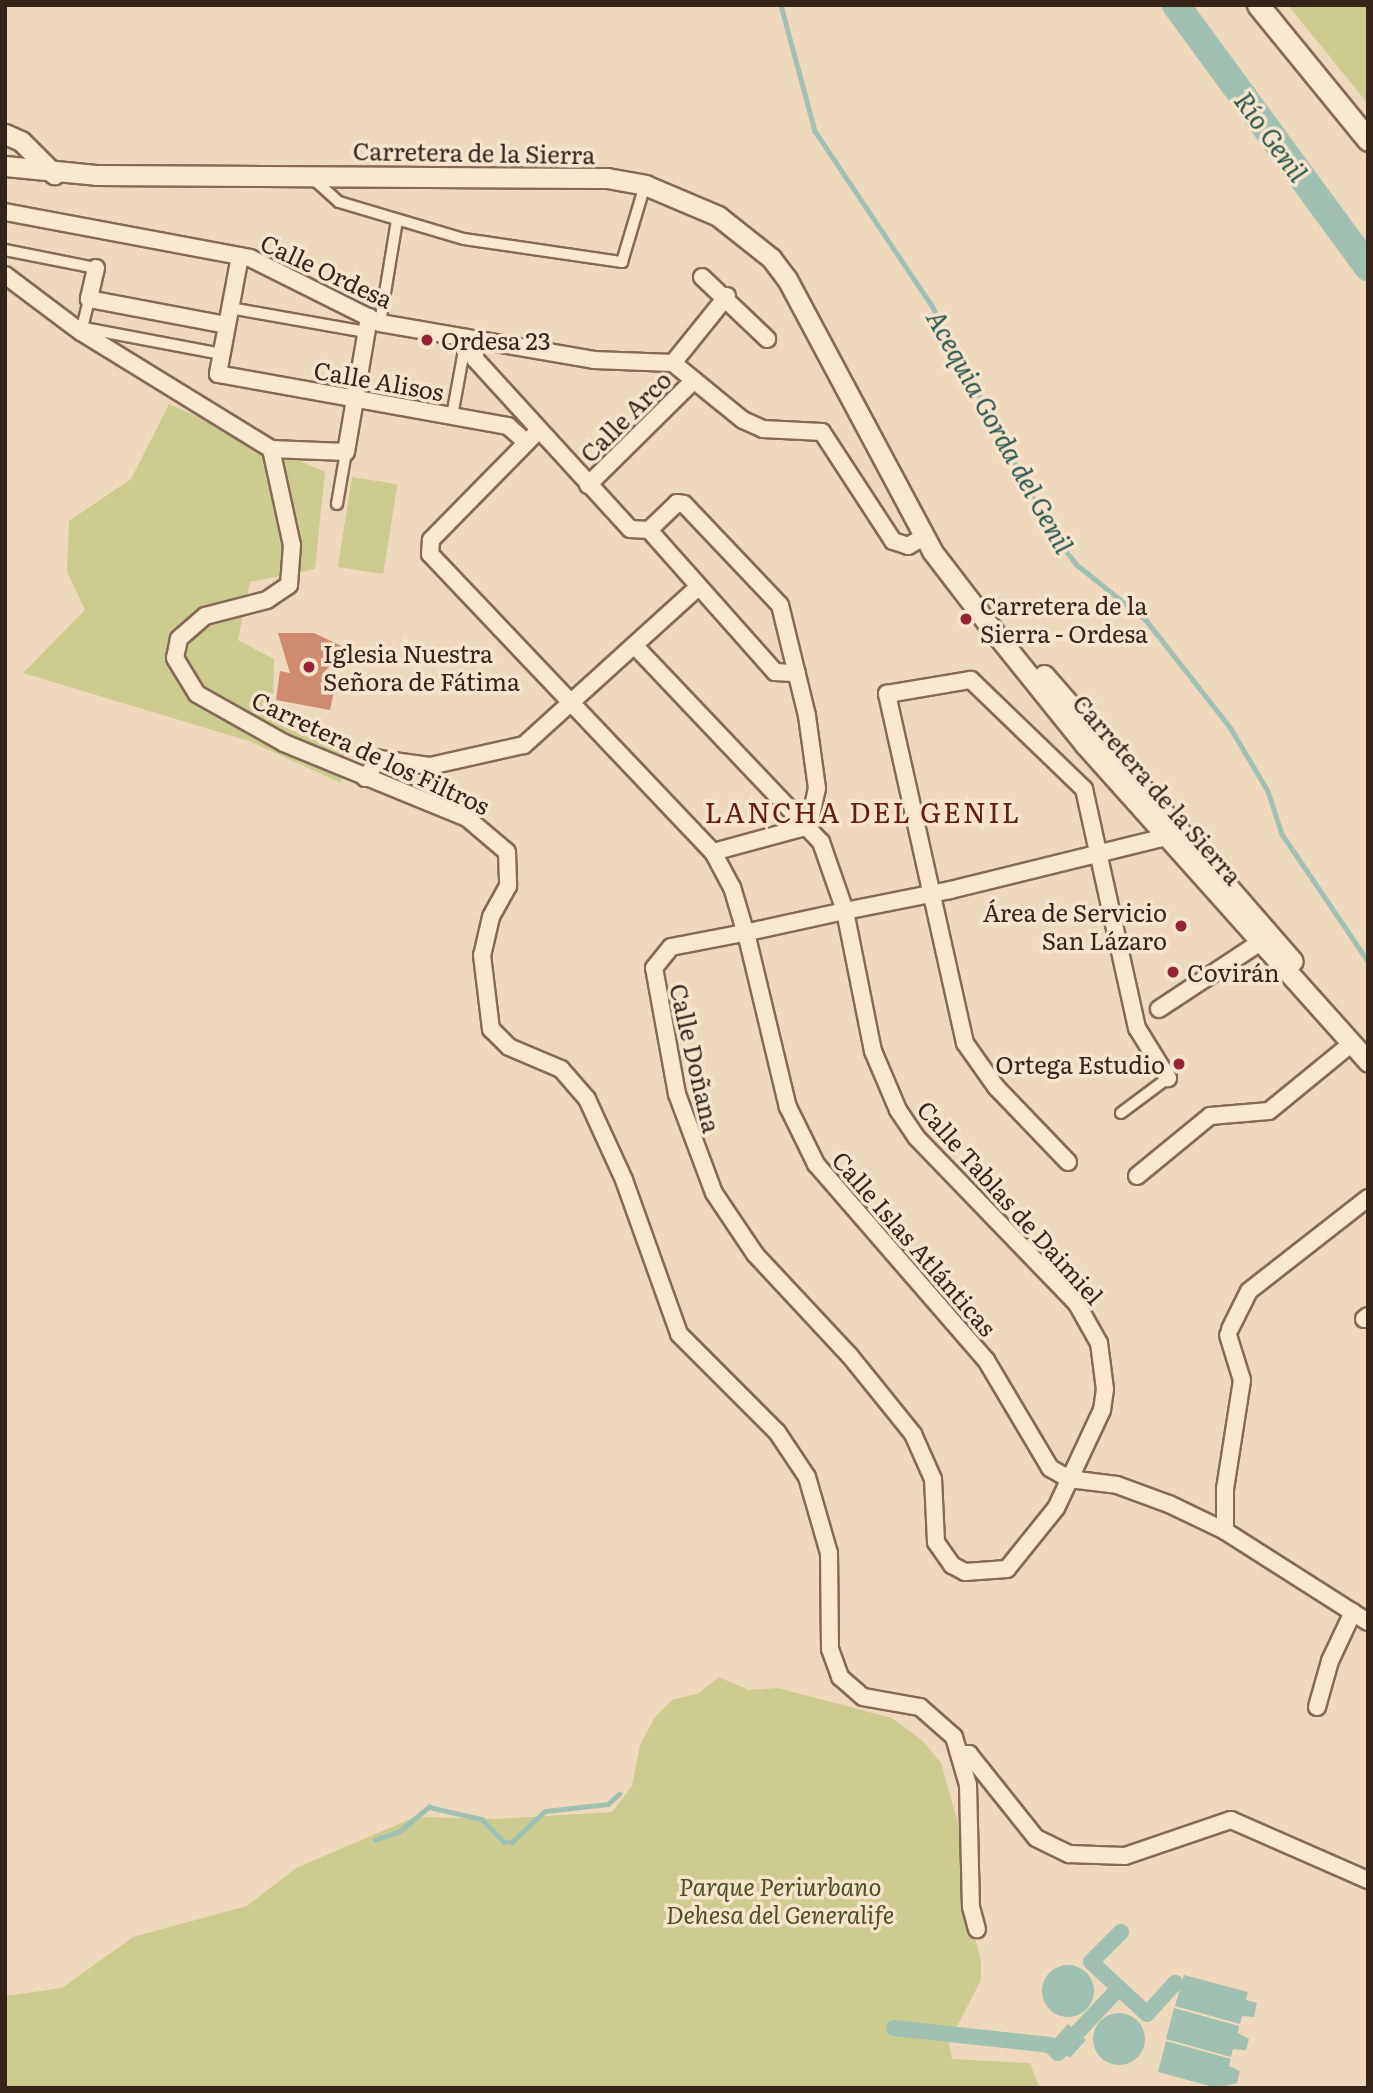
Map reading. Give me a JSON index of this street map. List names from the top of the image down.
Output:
{
  "streets": {
    "street": [
      "Carretera de la Sierra",
      "Calle Ordesa",
      "Calle Alisos",
      "Calle Arco",
      "Carretera de los Filtros",
      "Calle Doñana",
      "Calle Tablas de Daimiel",
      "Calle Islas Atlánticas"
    ]
  },
  "crossings": [
    ["Carretera de la Sierra", "Calle Doñana"],
    ["Calle Alisos", "Calle Islas Atlánticas"],
    ["Calle Doñana", "Calle Tablas de Daimiel"],
    ["Calle Doñana", "Calle Islas Atlánticas"],
    ["Calle Tablas de Daimiel", "Calle Islas Atlánticas"]
  ],
  "districts": ["LANCHA DEL GENIL"],
  "water": ["Río Genil", "Acequia Gorda del Genil"],
  "parks": ["Parque Periurbano Dehesa del Generalife"],
  "places": [
    "Ordesa 23",
    "Carretera de la Sierra - Ordesa",
    "Iglesia Nuestra Señora de Fátima",
    "Área de Servicio San Lázaro",
    "Covirán",
    "Ortega Estudio"
  ]
}
